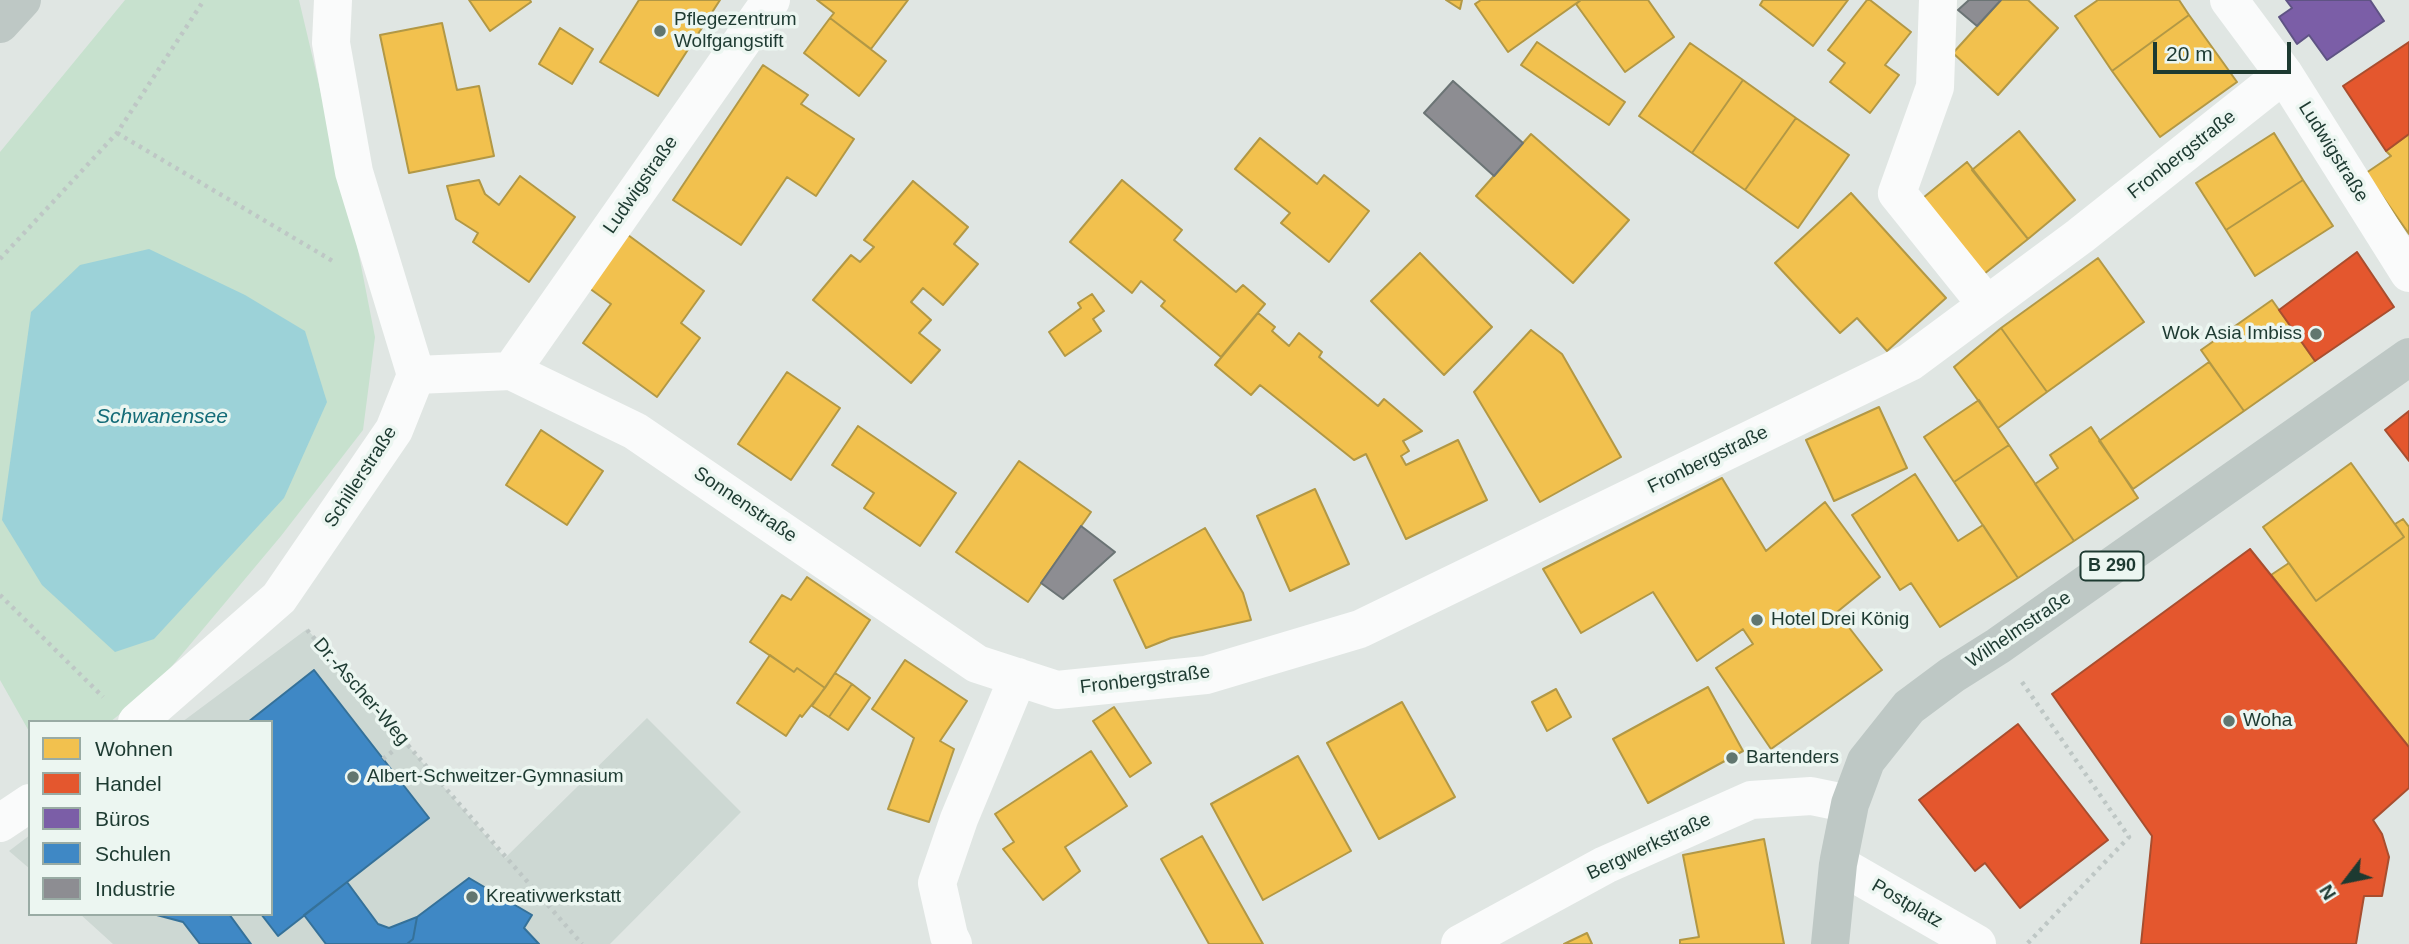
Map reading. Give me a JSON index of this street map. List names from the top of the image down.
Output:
{
  "streets": {
    "main road": ["B 290", "Wilhelmstraße"],
    "street": [
      "Ludwigstraße",
      "Fronbergstraße",
      "Schillerstraße",
      "Sonnenstraße",
      "Bergwerkstraße",
      "Postplatz"
    ],
    "path": ["Dr.-Ascher-Weg"]
  },
  "crossings": [
    ["Ludwigstraße", "Fronbergstraße"],
    ["Ludwigstraße", "Sonnenstraße"],
    ["Fronbergstraße", "Sonnenstraße"],
    ["Schillerstraße", "Sonnenstraße"],
    ["Schillerstraße", "Dr.-Ascher-Weg"],
    ["Wilhelmstraße", "Bergwerkstraße"],
    ["Wilhelmstraße", "Postplatz"]
  ],
  "water": ["Schwanensee"],
  "places": [
    "Pflegezentrum Wolfgangstift",
    "Wok Asia Imbiss",
    "Hotel Drei König",
    "Woha",
    "Bartenders",
    "Albert-Schweitzer-Gymnasium",
    "Kreativwerkstatt"
  ],
  "legend": [
    "Wohnen",
    "Handel",
    "Büros",
    "Schulen",
    "Industrie"
  ],
  "scale_bar": "20 m",
  "north": "bottom left"
}
